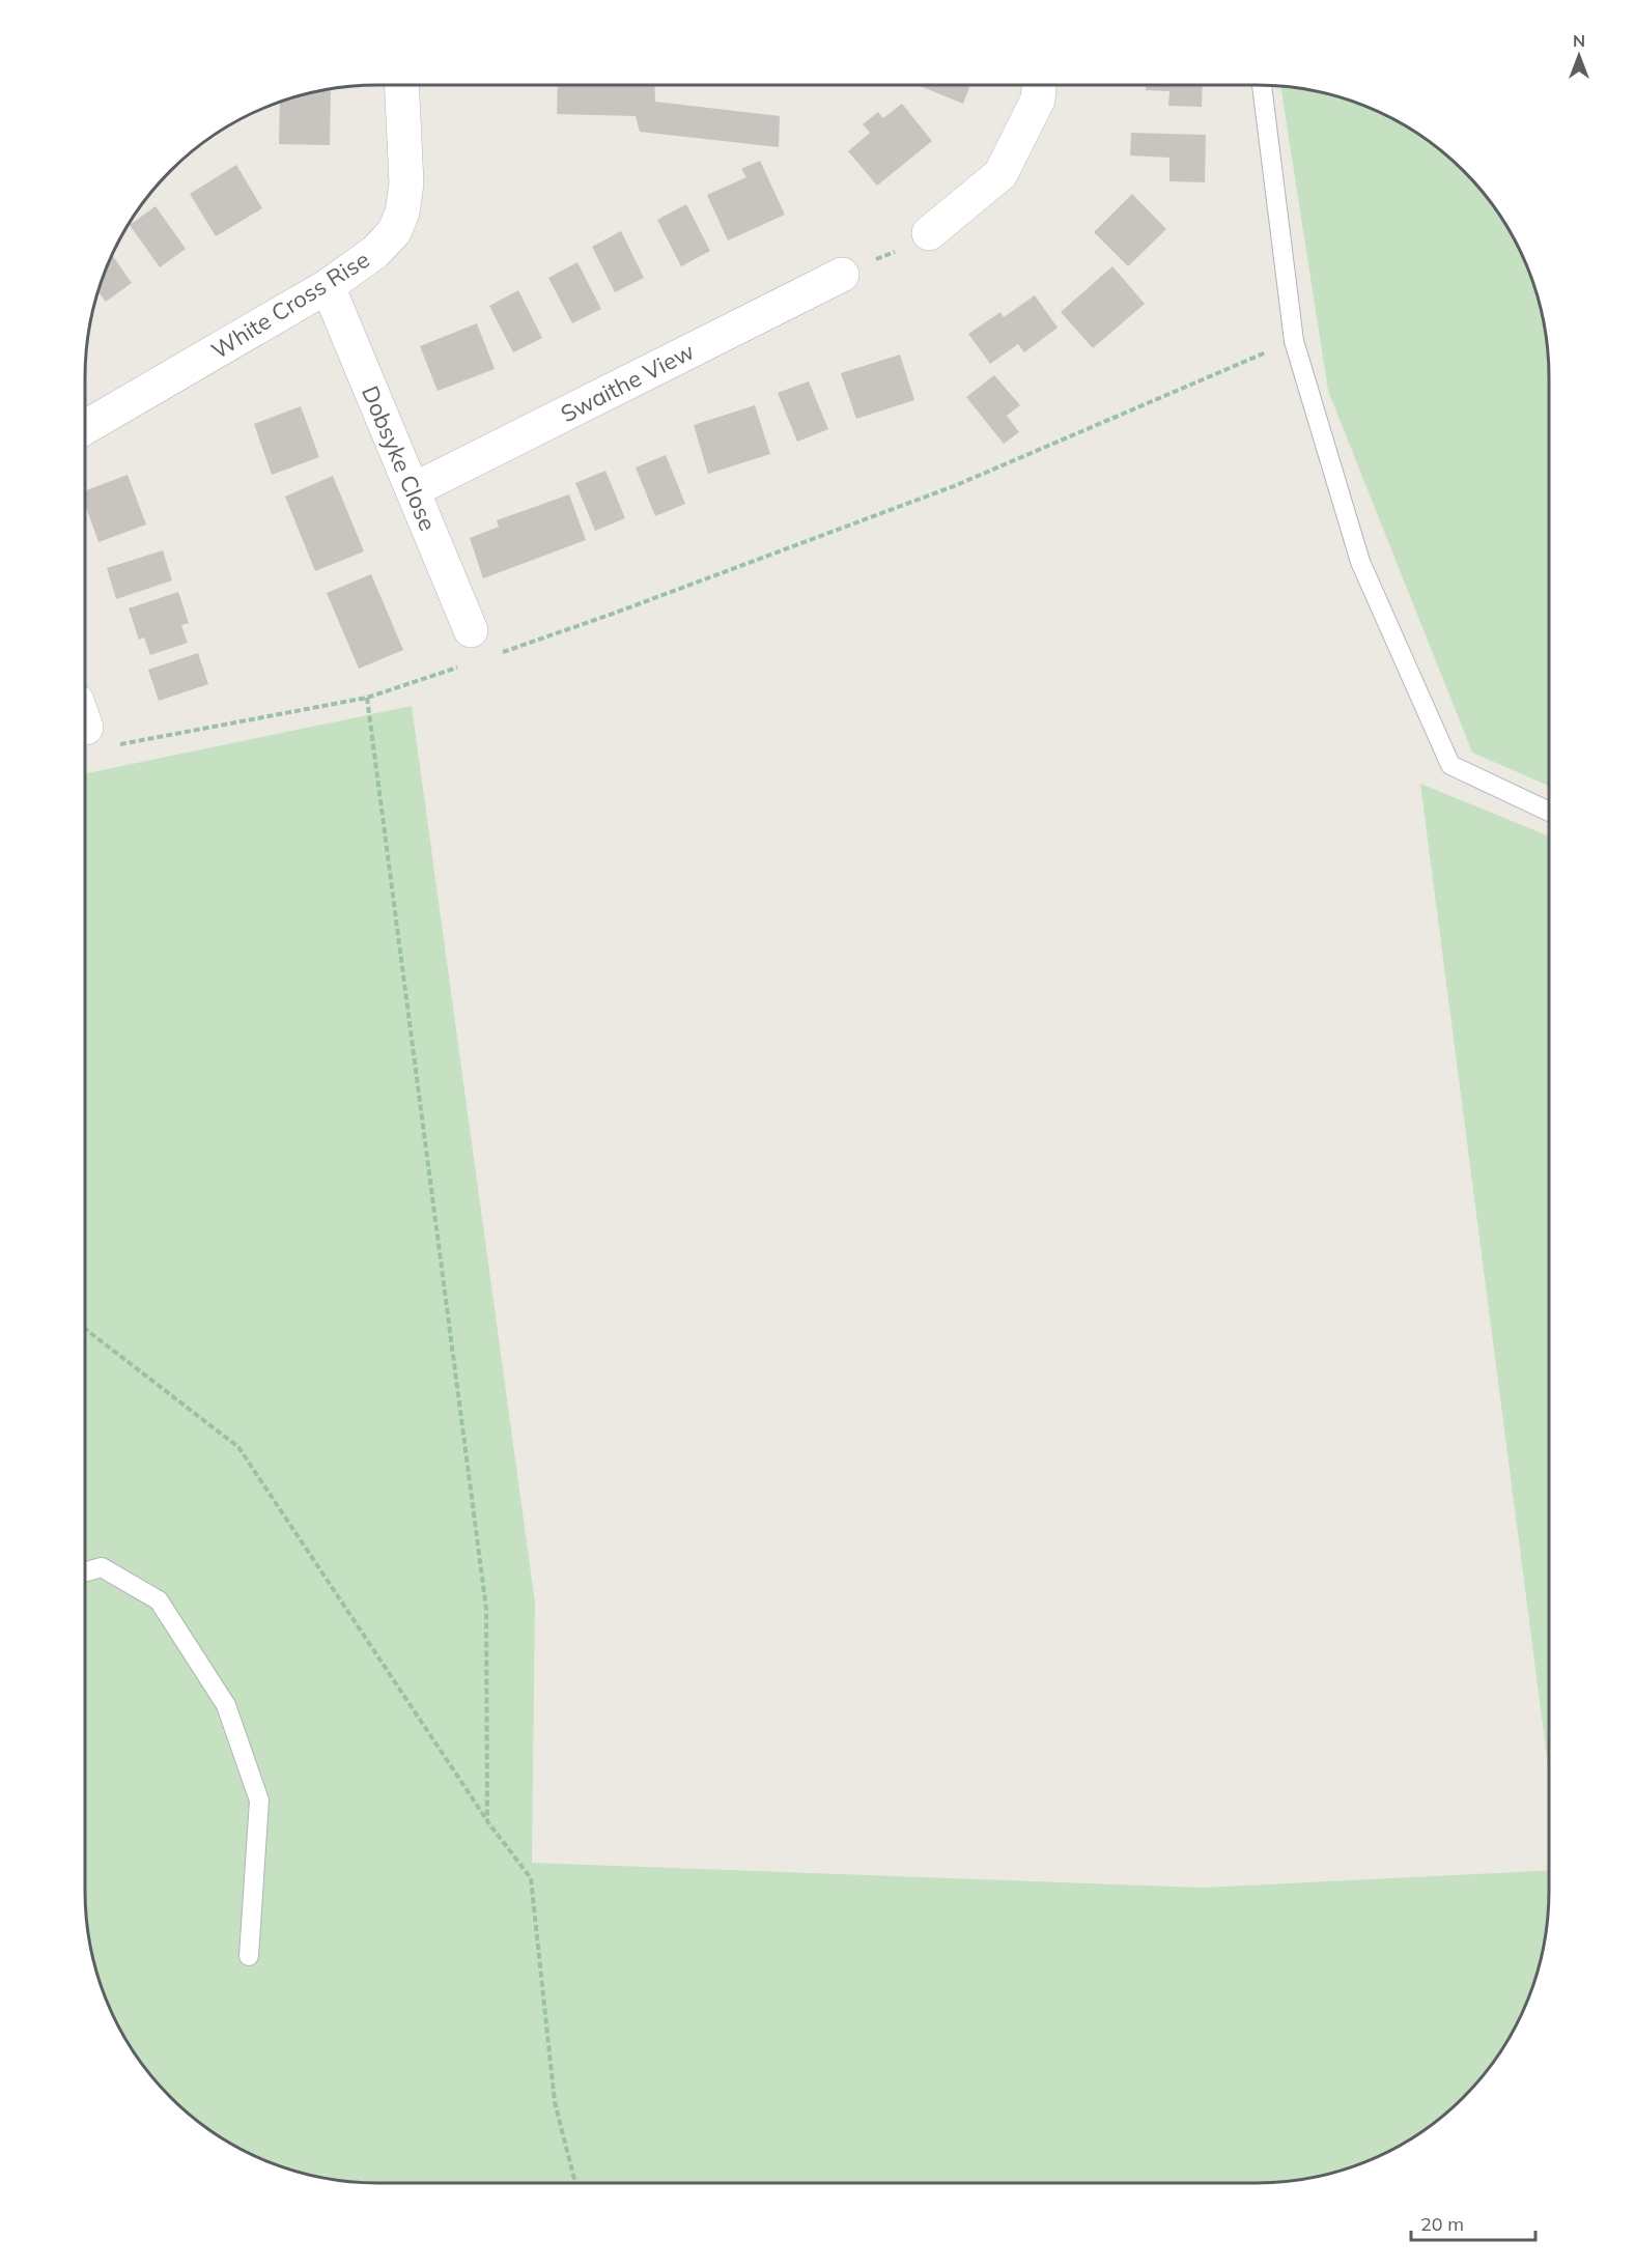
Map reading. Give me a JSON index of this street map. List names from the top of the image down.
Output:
{
  "streets": {
    "street": ["White Cross Rise", "Swaithe View", "Dobsyke Close"]
  },
  "crossings": [
    ["White Cross Rise", "Dobsyke Close"],
    ["Swaithe View", "Dobsyke Close"]
  ],
  "scale_bar": "20 m",
  "north": "top"
}
